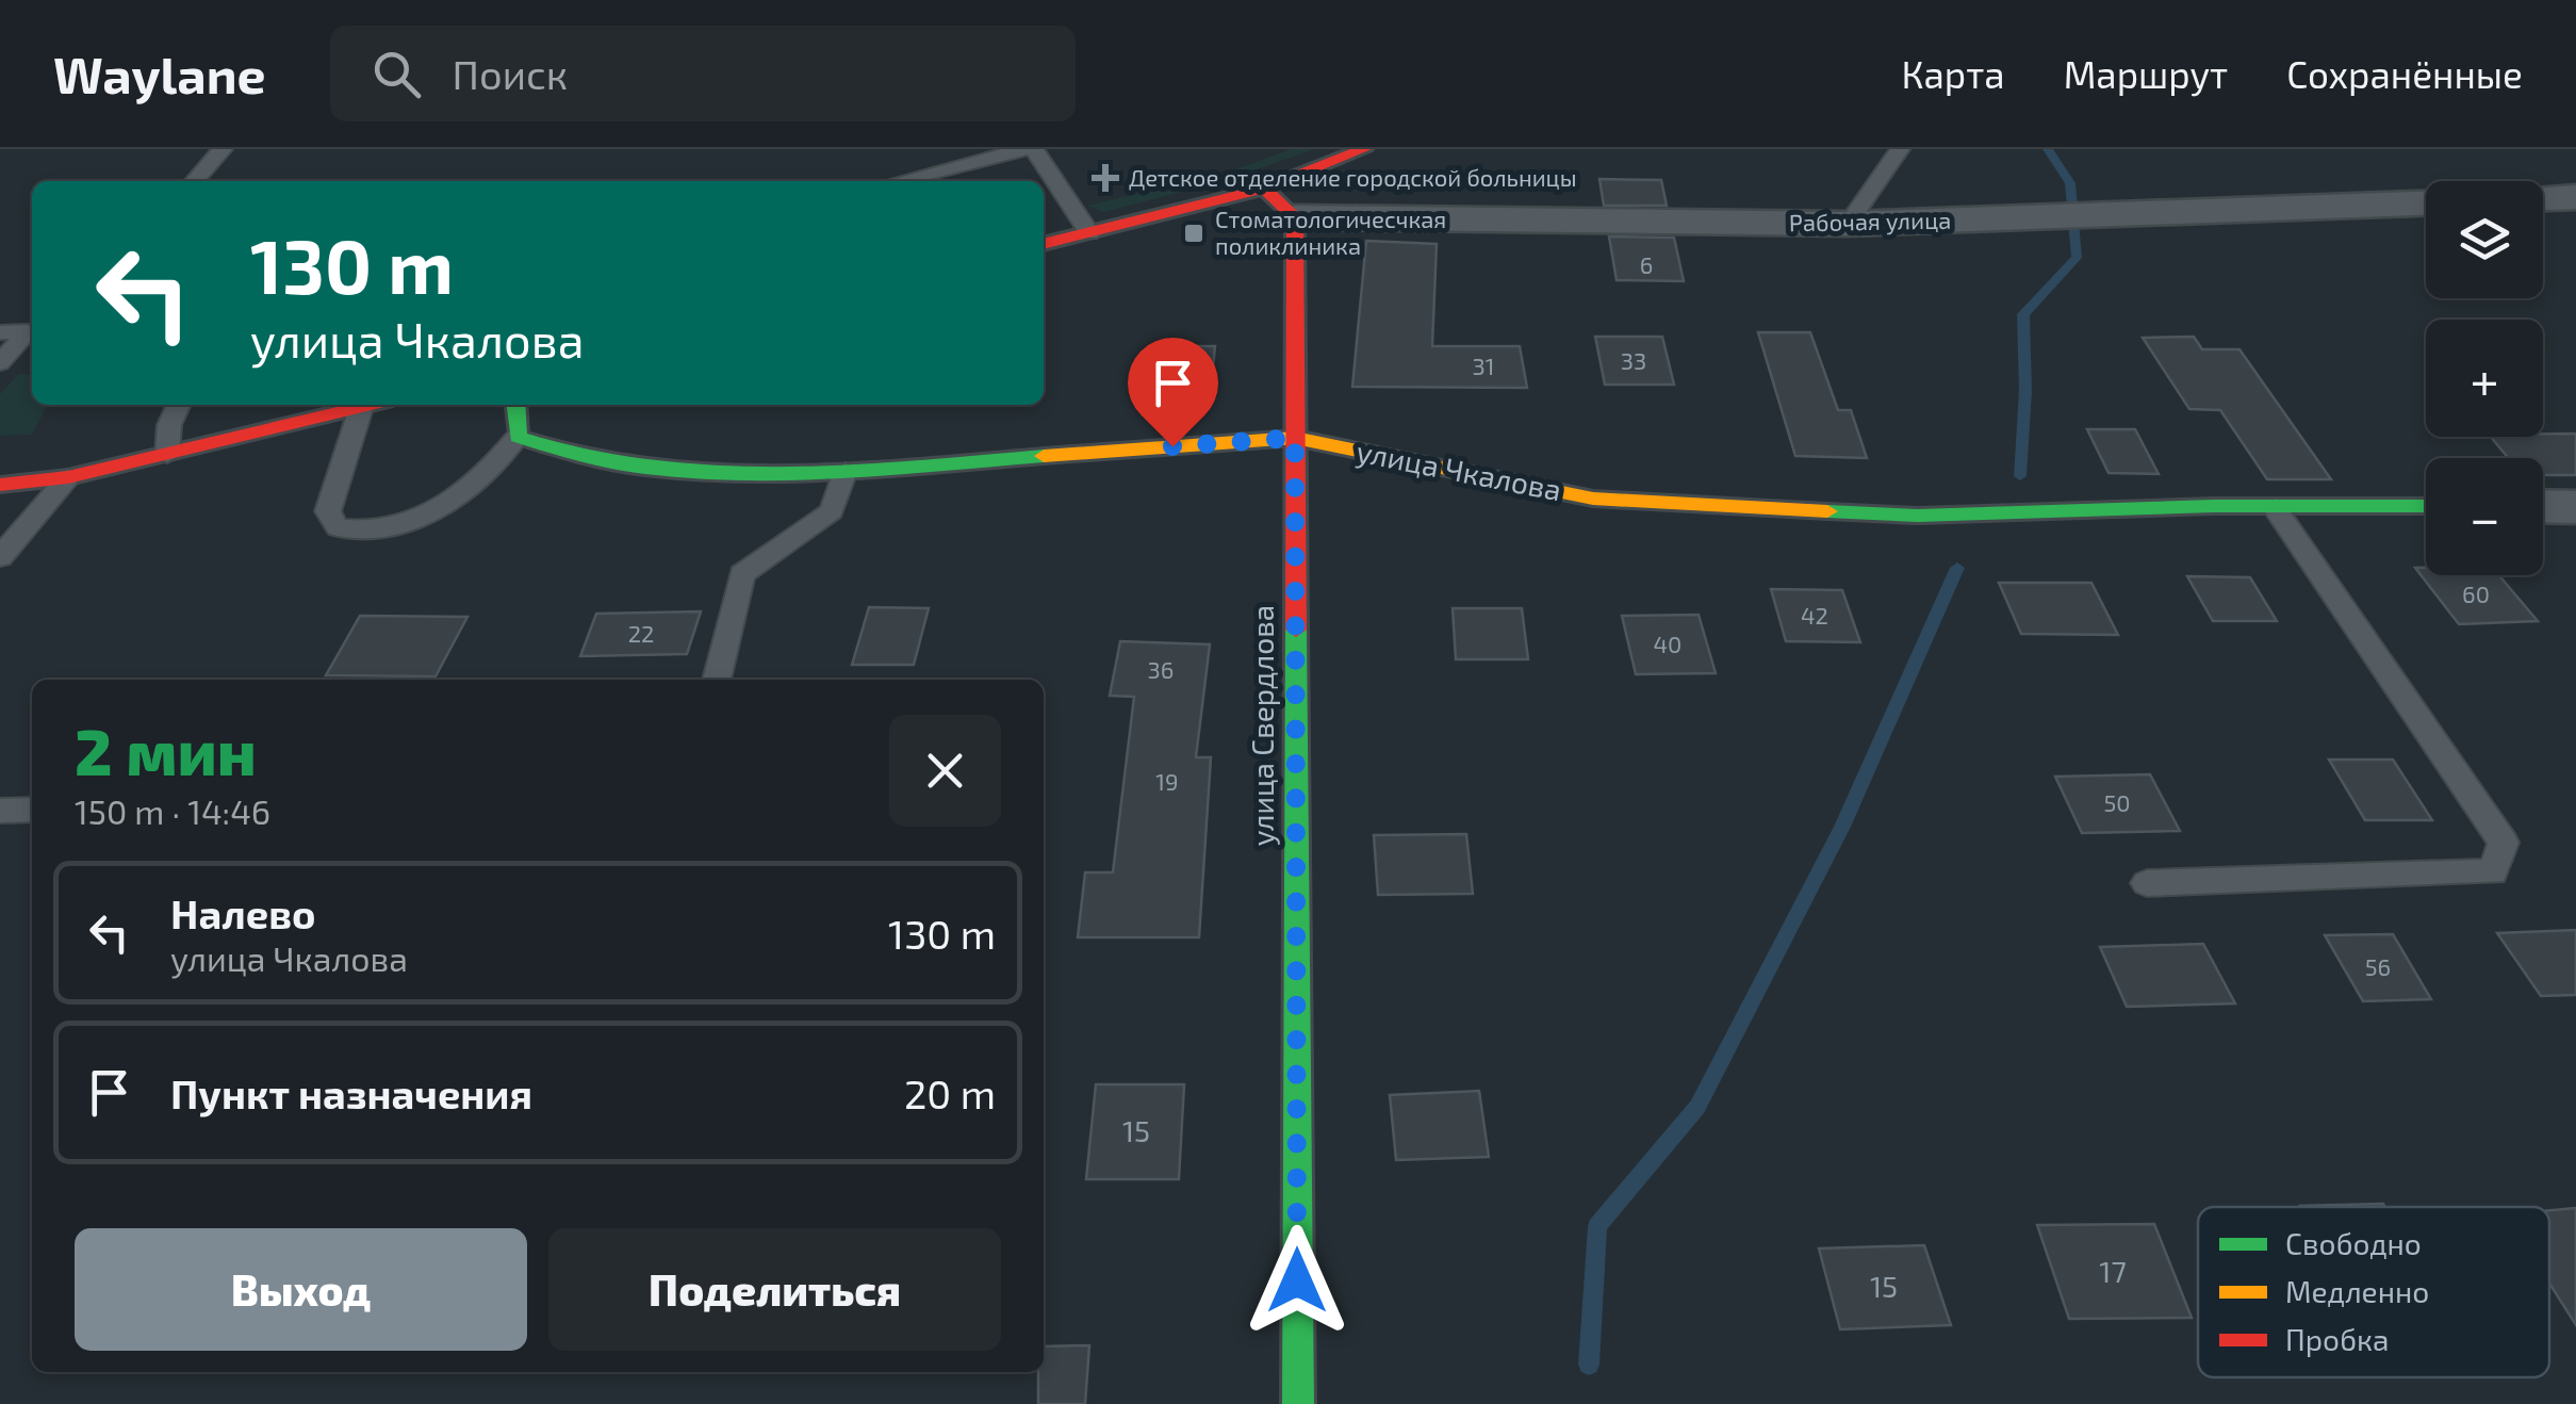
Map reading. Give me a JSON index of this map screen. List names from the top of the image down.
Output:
{
  "streets": {
    "street": ["Рабочая улица", "улица Чкалова", "улица Свердлова"]
  },
  "crossings": [
    ["Рабочая улица", "улица Свердлова"],
    ["улица Чкалова", "улица Свердлова"]
  ],
  "places": {
    "health": ["Детское отделение городской больницы"],
    "transit": ["Стоматологичесчкая поликлиника"]
  },
  "house_numbers": [
    "6",
    "33",
    "31",
    "60",
    "42",
    "22",
    "40",
    "36",
    "19",
    "50",
    "56",
    "15",
    "17",
    "15"
  ],
  "legend": ["Свободно", "Медленно", "Пробка"],
  "page": {
    "header": "Waylane",
    "search": "Поиск",
    "nav": ["Карта", "Маршрут", "Сохранённые"],
    "map_buttons": ["+", "−"],
    "turn": ["130 m", "улица Чкалова"],
    "heading": ["2 мин", "150 m · 14:46"],
    "list": [
      {
        "name": "Налево",
        "note": "улица Чкалова",
        "value": "130 m"
      },
      {
        "name": "Пункт назначения",
        "value": "20 m"
      }
    ],
    "buttons": ["Выход", "Поделиться"]
  }
}
